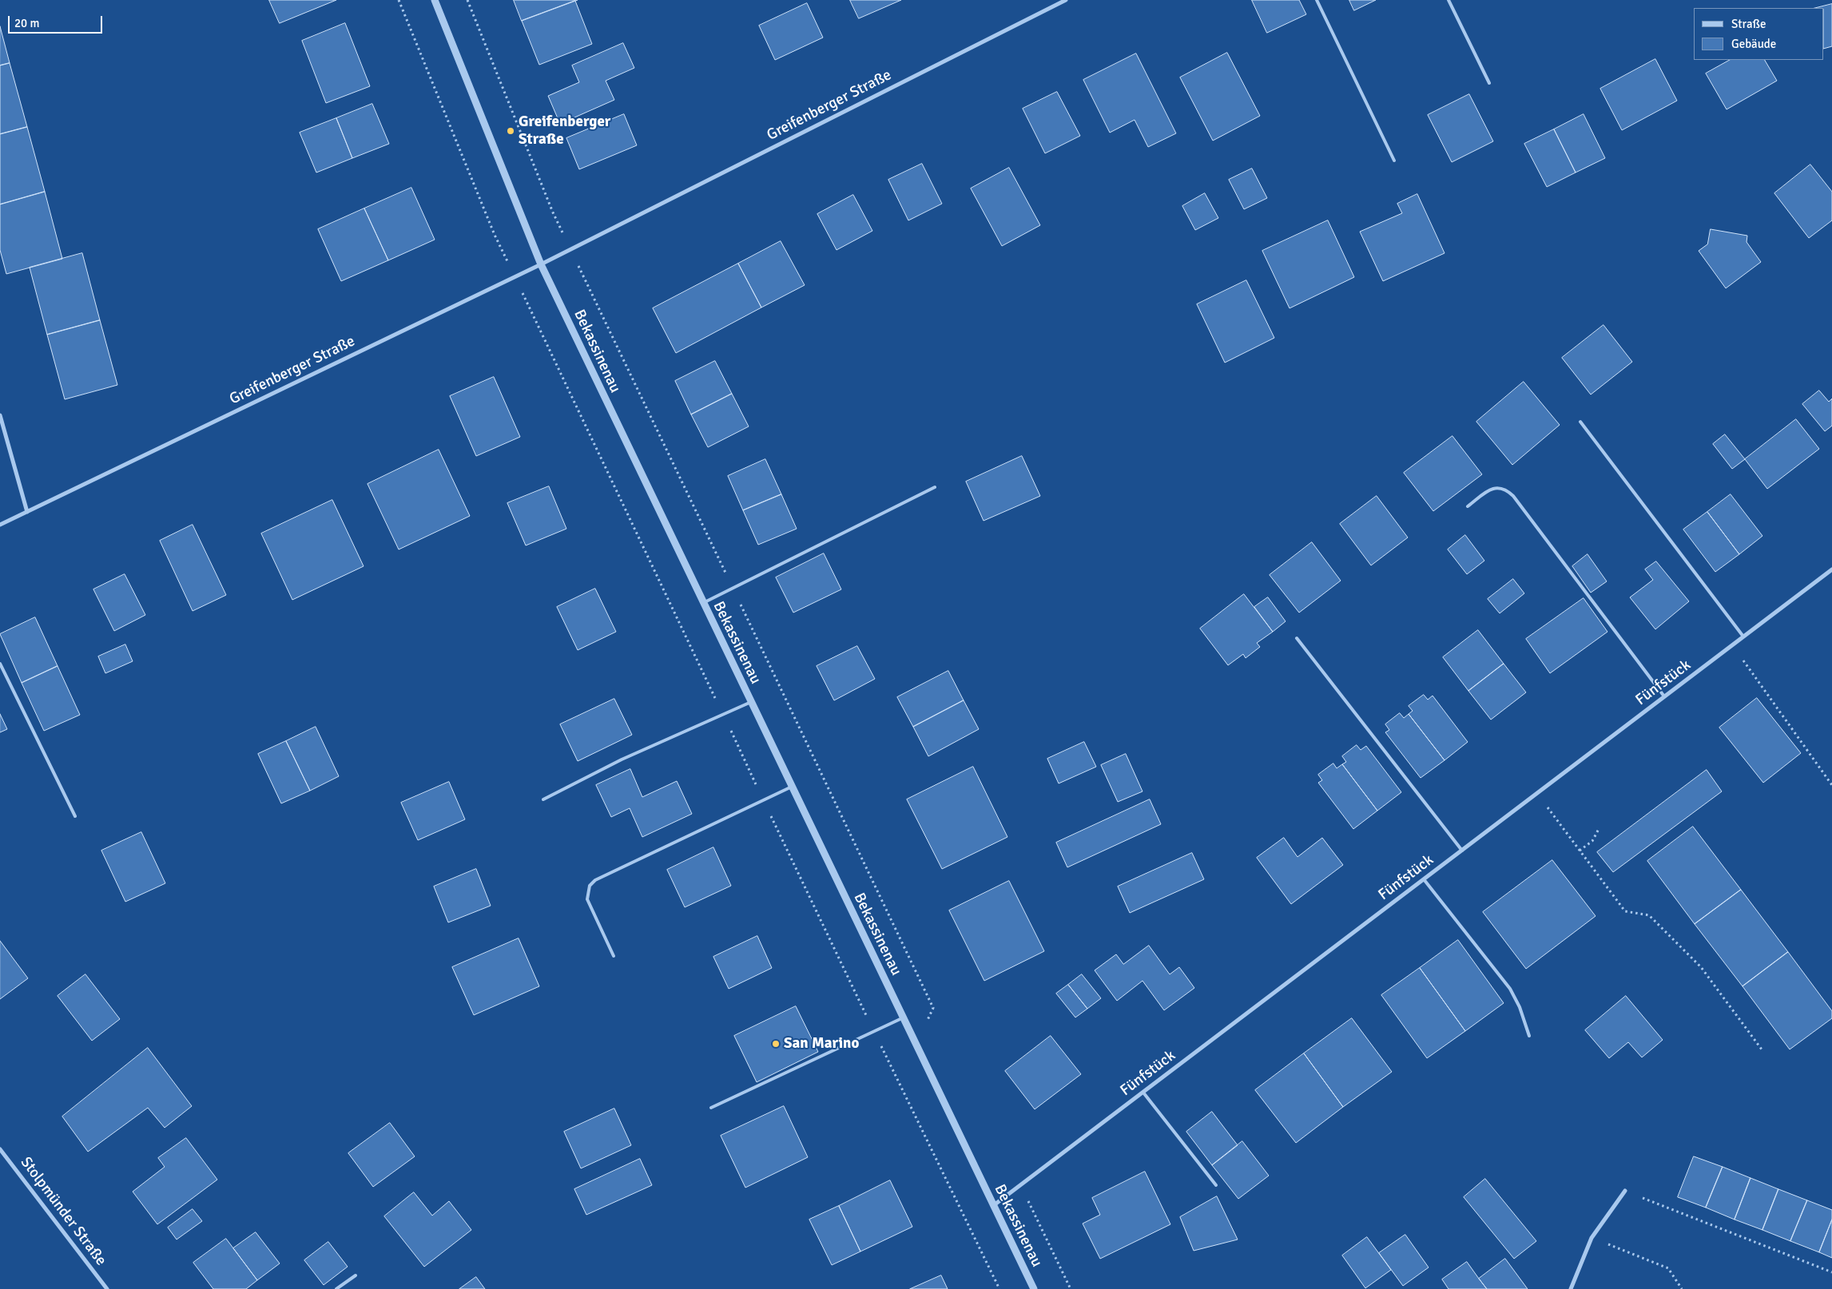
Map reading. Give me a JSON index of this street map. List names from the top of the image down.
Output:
{
  "streets": {
    "street": [
      "Greifenberger Straße",
      "Bekassinenau",
      "Fünfstück",
      "Stolpmünder Straße"
    ]
  },
  "crossings": [
    ["Greifenberger Straße", "Bekassinenau"],
    ["Bekassinenau", "Fünfstück"]
  ],
  "places": ["Greifenberger Straße", "San Marino"],
  "legend": ["Straße", "Gebäude"],
  "scale_bar": "20 m"
}
